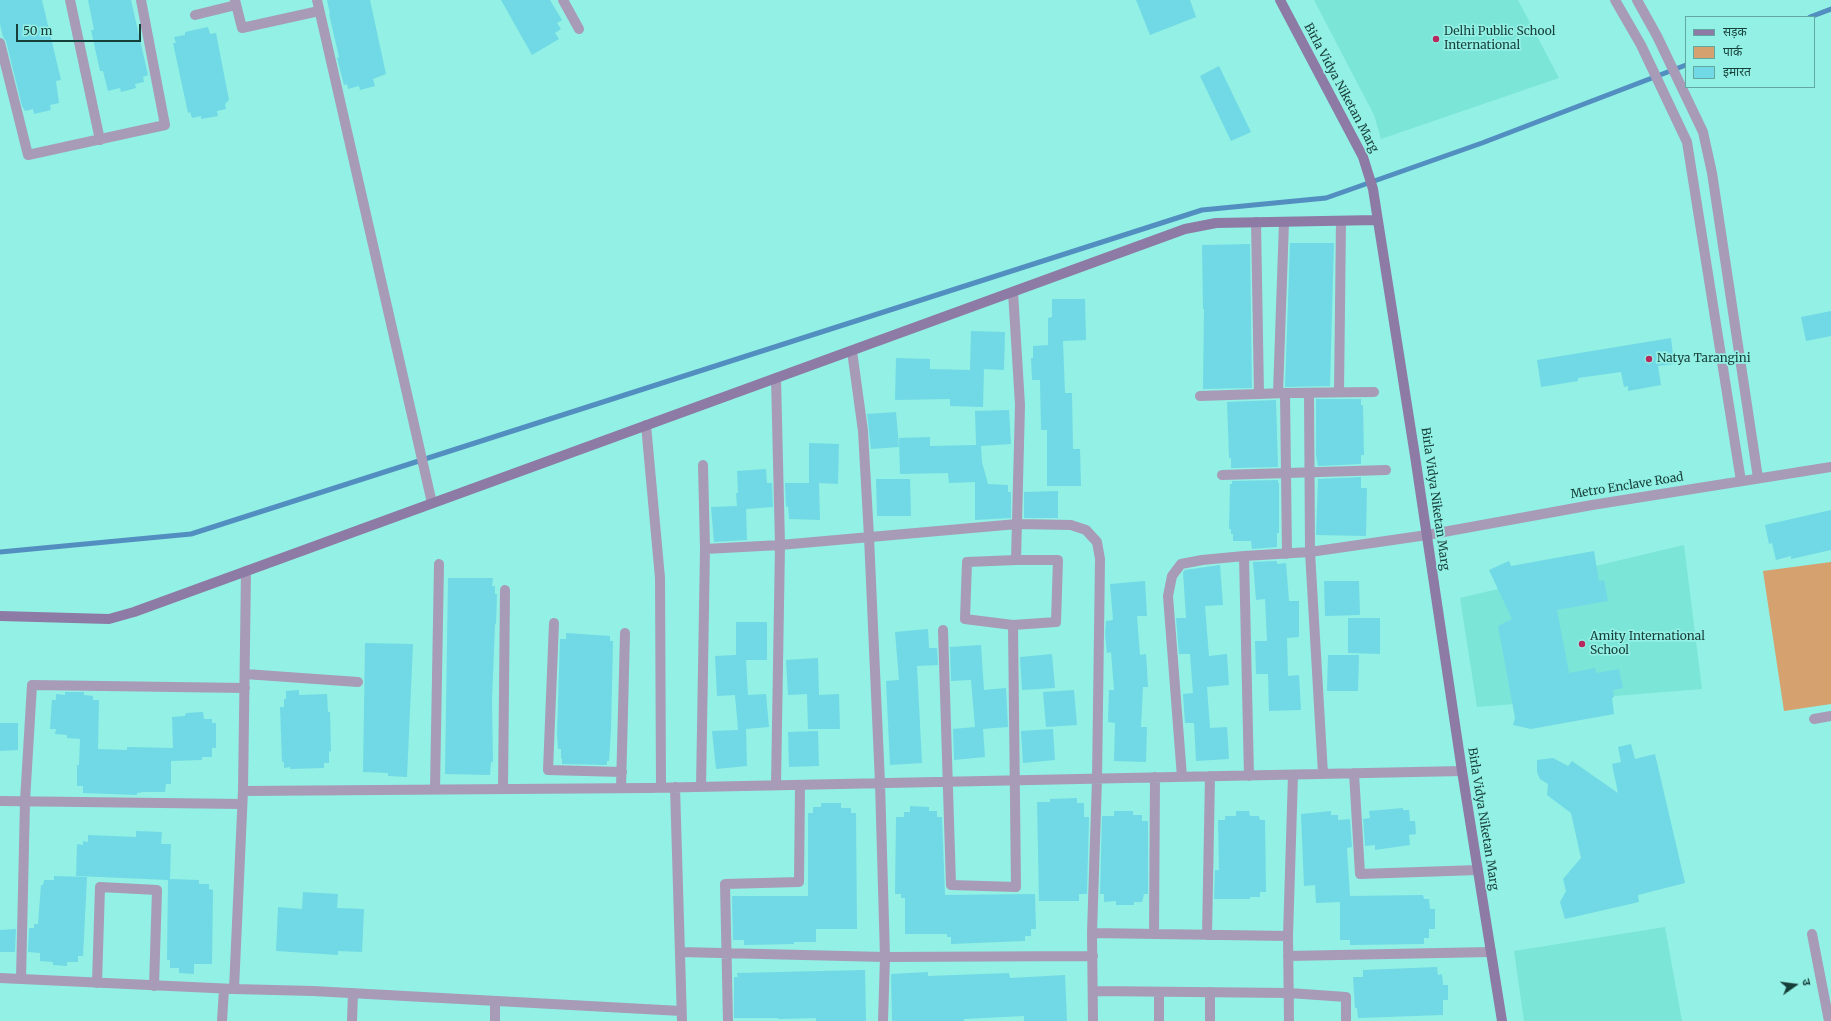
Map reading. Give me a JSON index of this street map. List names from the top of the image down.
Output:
{
  "streets": {
    "street": ["Birla Vidya Niketan Marg", "Metro Enclave Road"]
  },
  "crossings": [
    ["Birla Vidya Niketan Marg", "Metro Enclave Road"]
  ],
  "places": ["Delhi Public School International", "Natya Tarangini", "Amity International School"],
  "legend": ["सड़क", "पार्क", "इमारत"],
  "scale_bar": "50 m",
  "north": "right"
}
